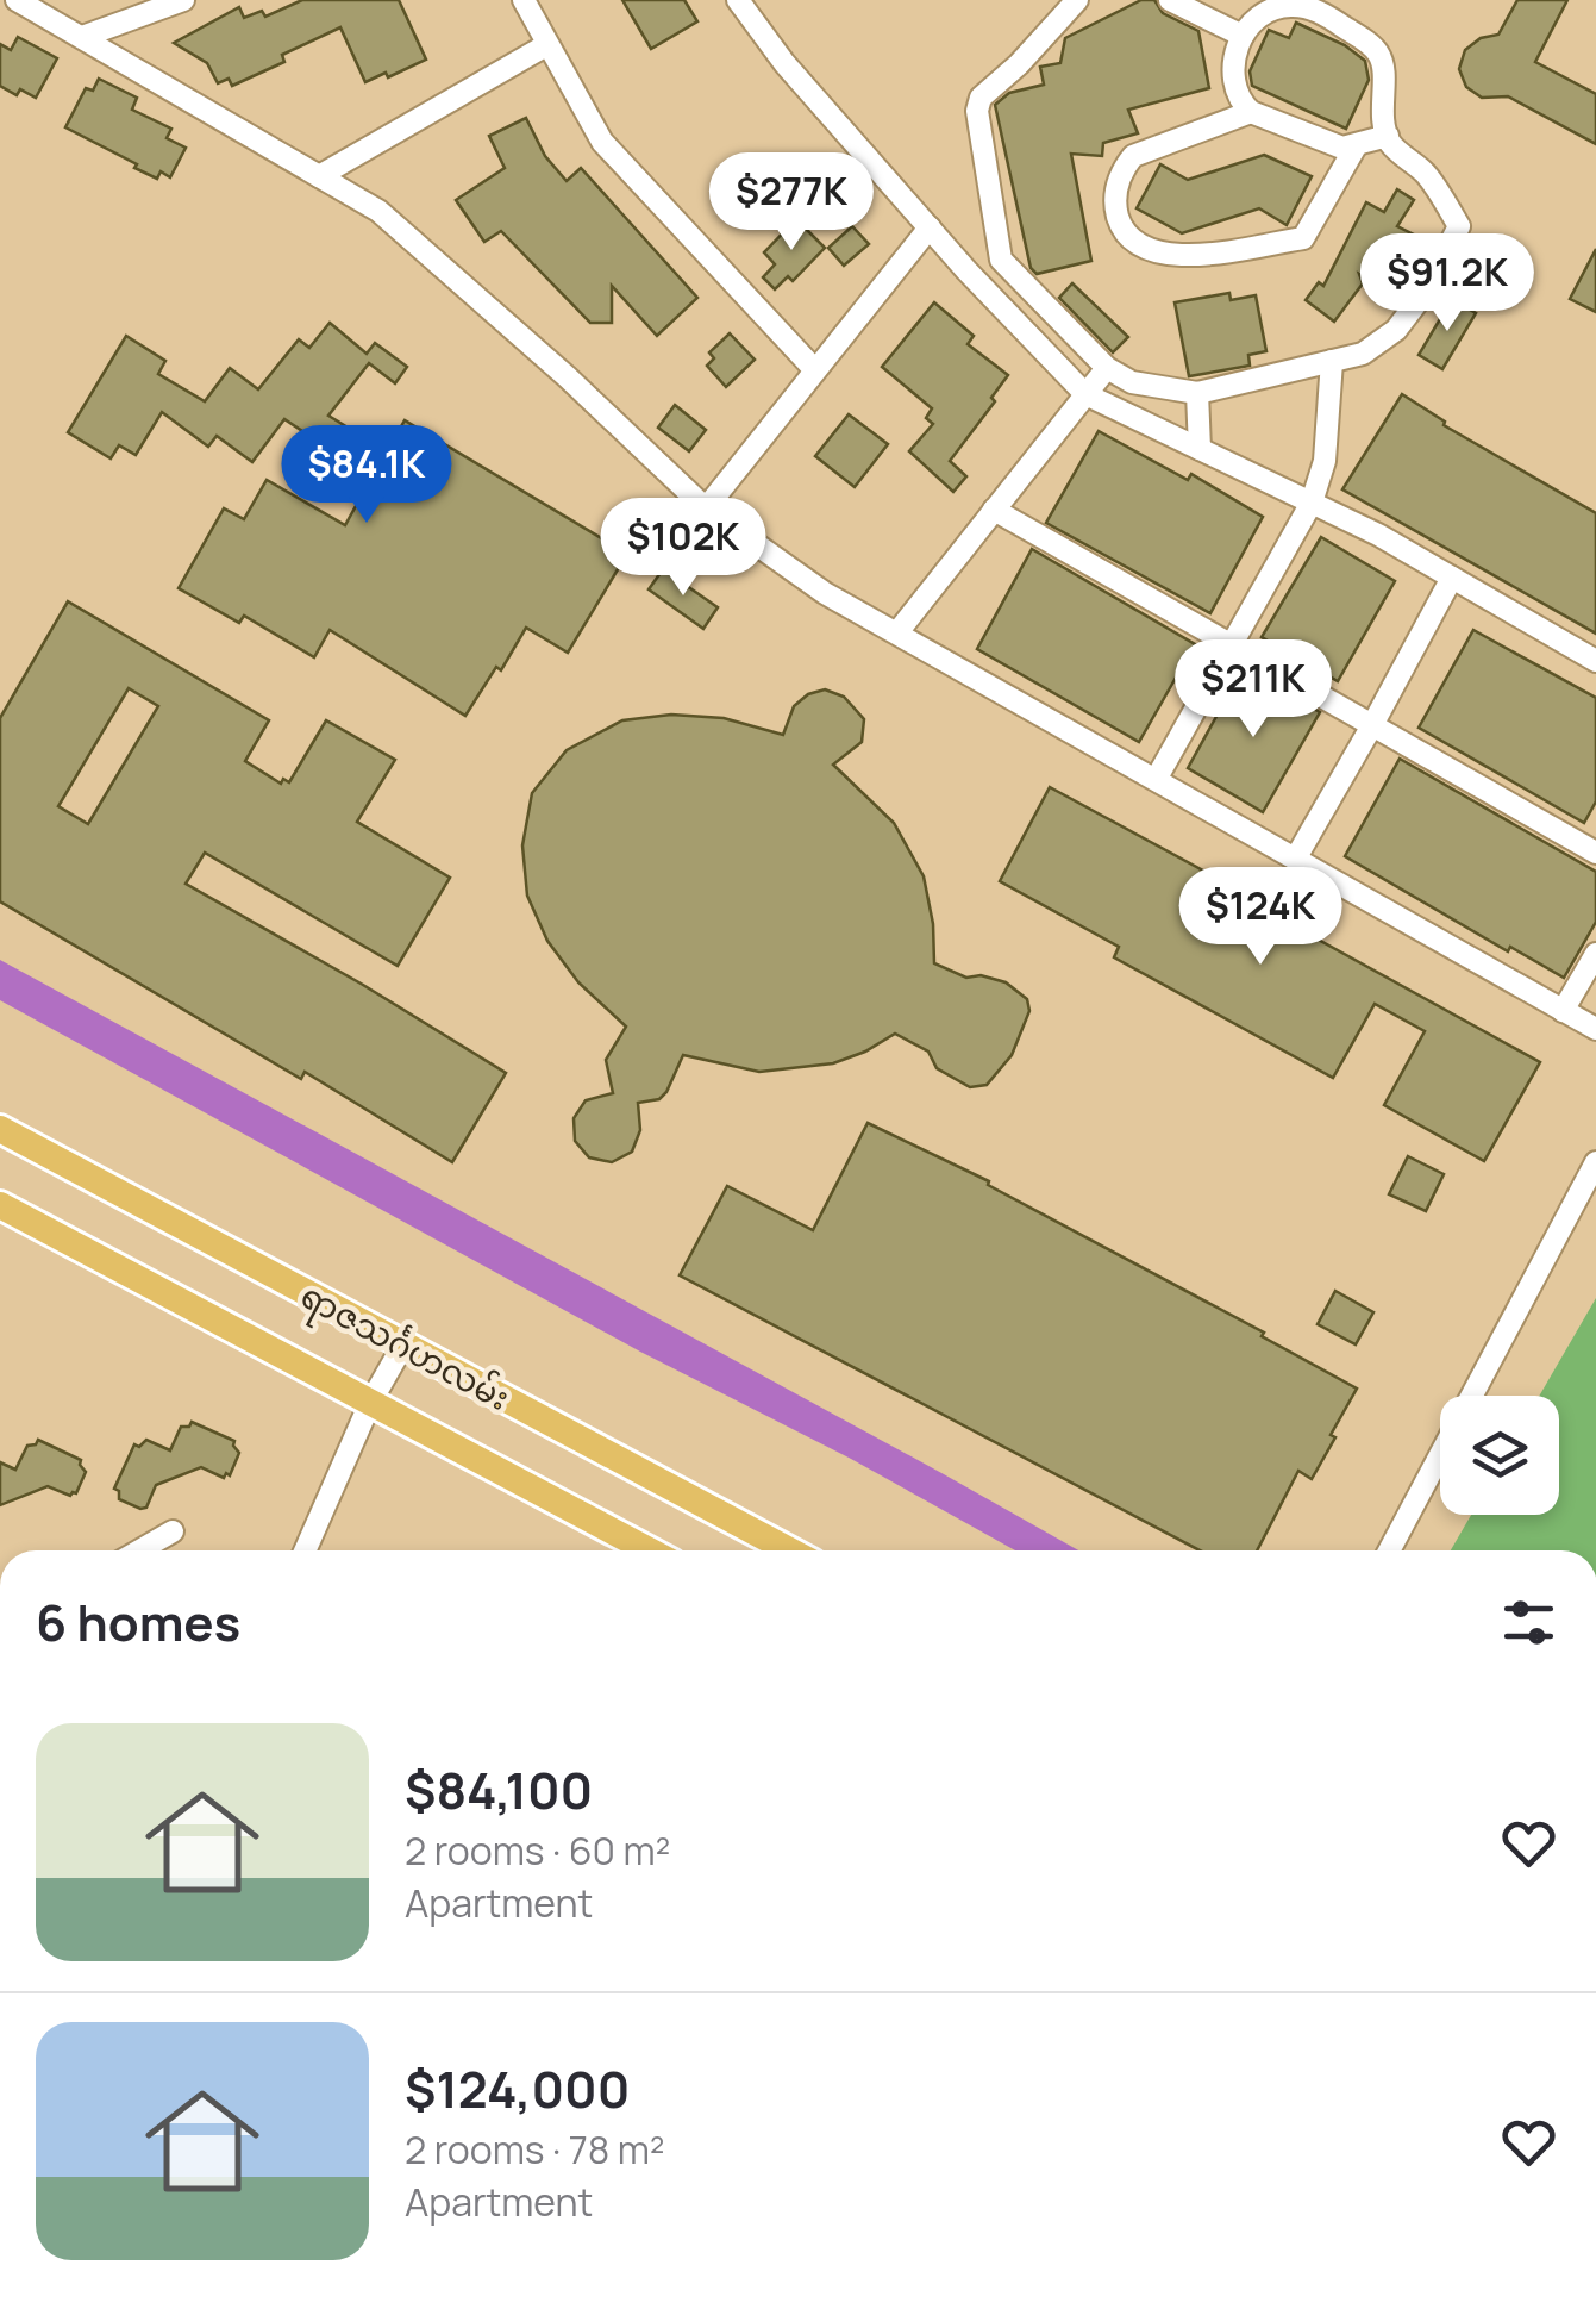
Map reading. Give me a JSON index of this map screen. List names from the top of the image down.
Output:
{
  "streets": {
    "main road": ["ရာဇသင်္ဂဟလမ်း"]
  },
  "page": {
    "price": [
      "$277K",
      "$91.2K",
      "$84.1K",
      "$102K",
      "$211K",
      "$124K"
    ],
    "heading": "6 homes",
    "list": [
      {
        "name": "$84,100",
        "note": "2 rooms · 60 m² · Apartment"
      },
      {
        "name": "$124,000",
        "note": "2 rooms · 78 m² · Apartment"
      }
    ]
  }
}
